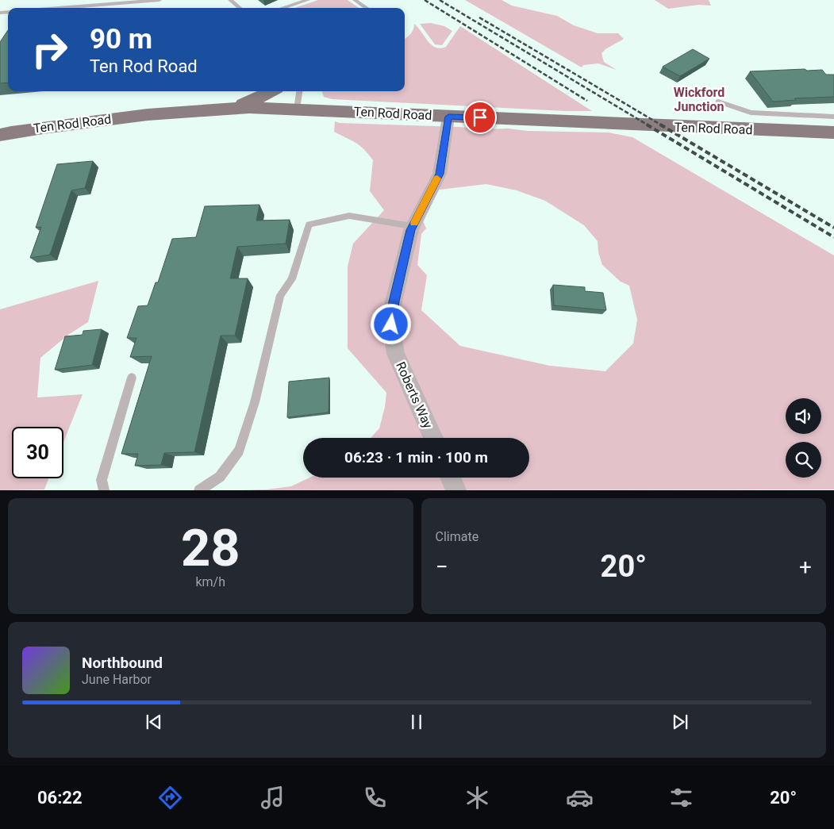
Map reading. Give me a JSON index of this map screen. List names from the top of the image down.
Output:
{
  "streets": {
    "main road": ["Ten Rod Road"],
    "street": ["Roberts Way"]
  },
  "crossings": [
    ["Ten Rod Road", "Roberts Way"]
  ],
  "districts": ["Wickford Junction"],
  "page": {
    "turn": ["90 m", "Ten Rod Road"],
    "limit": "30",
    "trip": "06:23 · 1 min · 100 m",
    "tile": [
      ["28", "km/h"],
      "Climate"
    ],
    "heat": ["−", "20°", "+"],
    "song": ["Northbound", "June Harbor"],
    "tabs": ["06:22", "20°"]
  }
}
